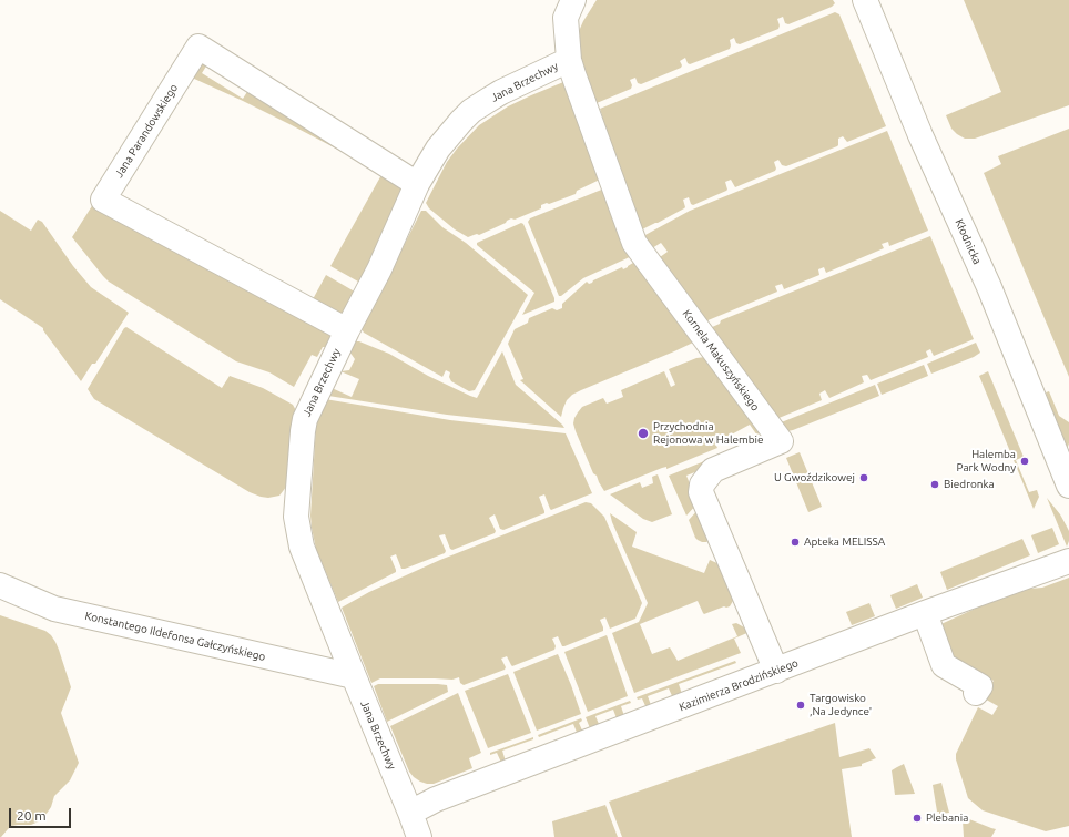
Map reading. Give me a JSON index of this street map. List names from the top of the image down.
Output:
{
  "streets": {
    "street": [
      "Jana Brzechwy",
      "Jana Parandowskiego",
      "Kłodnicka",
      "Kornela Makuszyńskiego",
      "Konstantego Ildefonsa Gałczyńskiego",
      "Kazimierza Brodzińskiego"
    ]
  },
  "crossings": [
    ["Jana Brzechwy", "Jana Parandowskiego"],
    ["Jana Brzechwy", "Kornela Makuszyńskiego"],
    ["Jana Brzechwy", "Konstantego Ildefonsa Gałczyńskiego"],
    ["Jana Brzechwy", "Kazimierza Brodzińskiego"],
    ["Kornela Makuszyńskiego", "Kazimierza Brodzińskiego"]
  ],
  "places": [
    "Przychodnia Rejonowa w Halembie",
    "Halemba Park Wodny",
    "U Gwoździkowej",
    "Biedronka",
    "Apteka MELISSA",
    "Targowisko ,Na Jedynce'",
    "Plebania"
  ],
  "scale_bar": "20 m"
}
